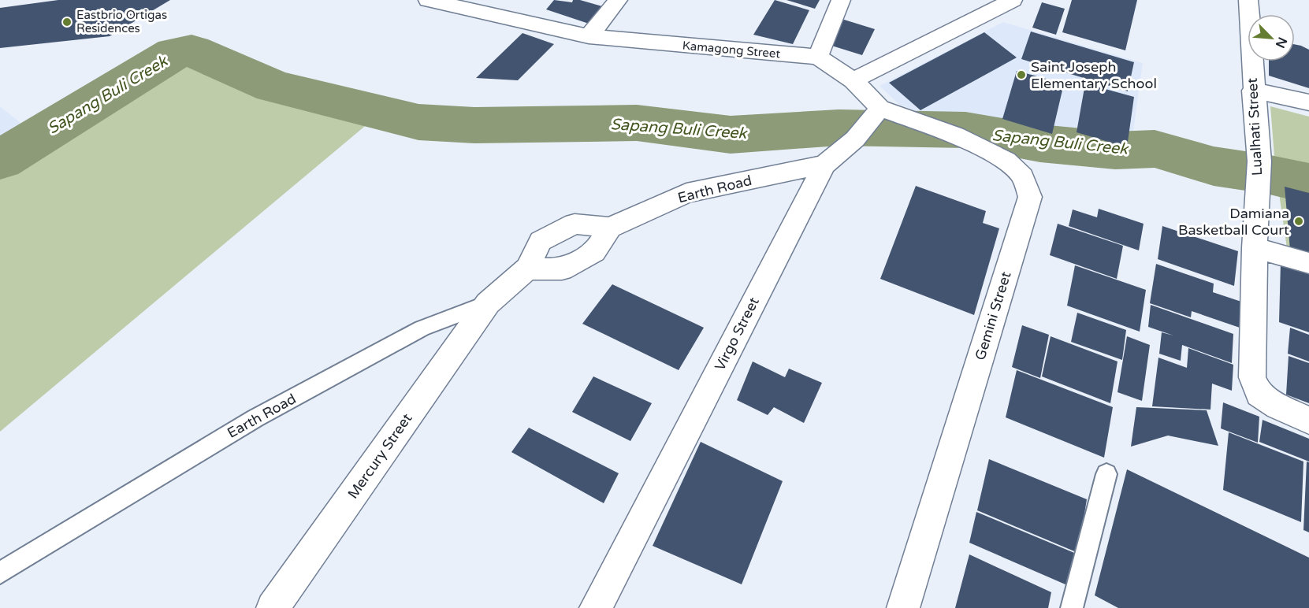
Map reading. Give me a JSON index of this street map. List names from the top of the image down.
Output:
{
  "streets": {
    "street": [
      "Kamagong Street",
      "Lualhati Street",
      "Earth Road",
      "Gemini Street",
      "Virgo Street",
      "Mercury Street"
    ]
  },
  "crossings": [
    ["Earth Road", "Virgo Street"],
    ["Earth Road", "Mercury Street"],
    ["Gemini Street", "Virgo Street"]
  ],
  "water": ["Sapang Buli Creek"],
  "places": ["Eastbrio Ortigas Residences", "Saint Joseph Elementary School", "Damiana Basketball Court"],
  "north": "bottom right"
}
